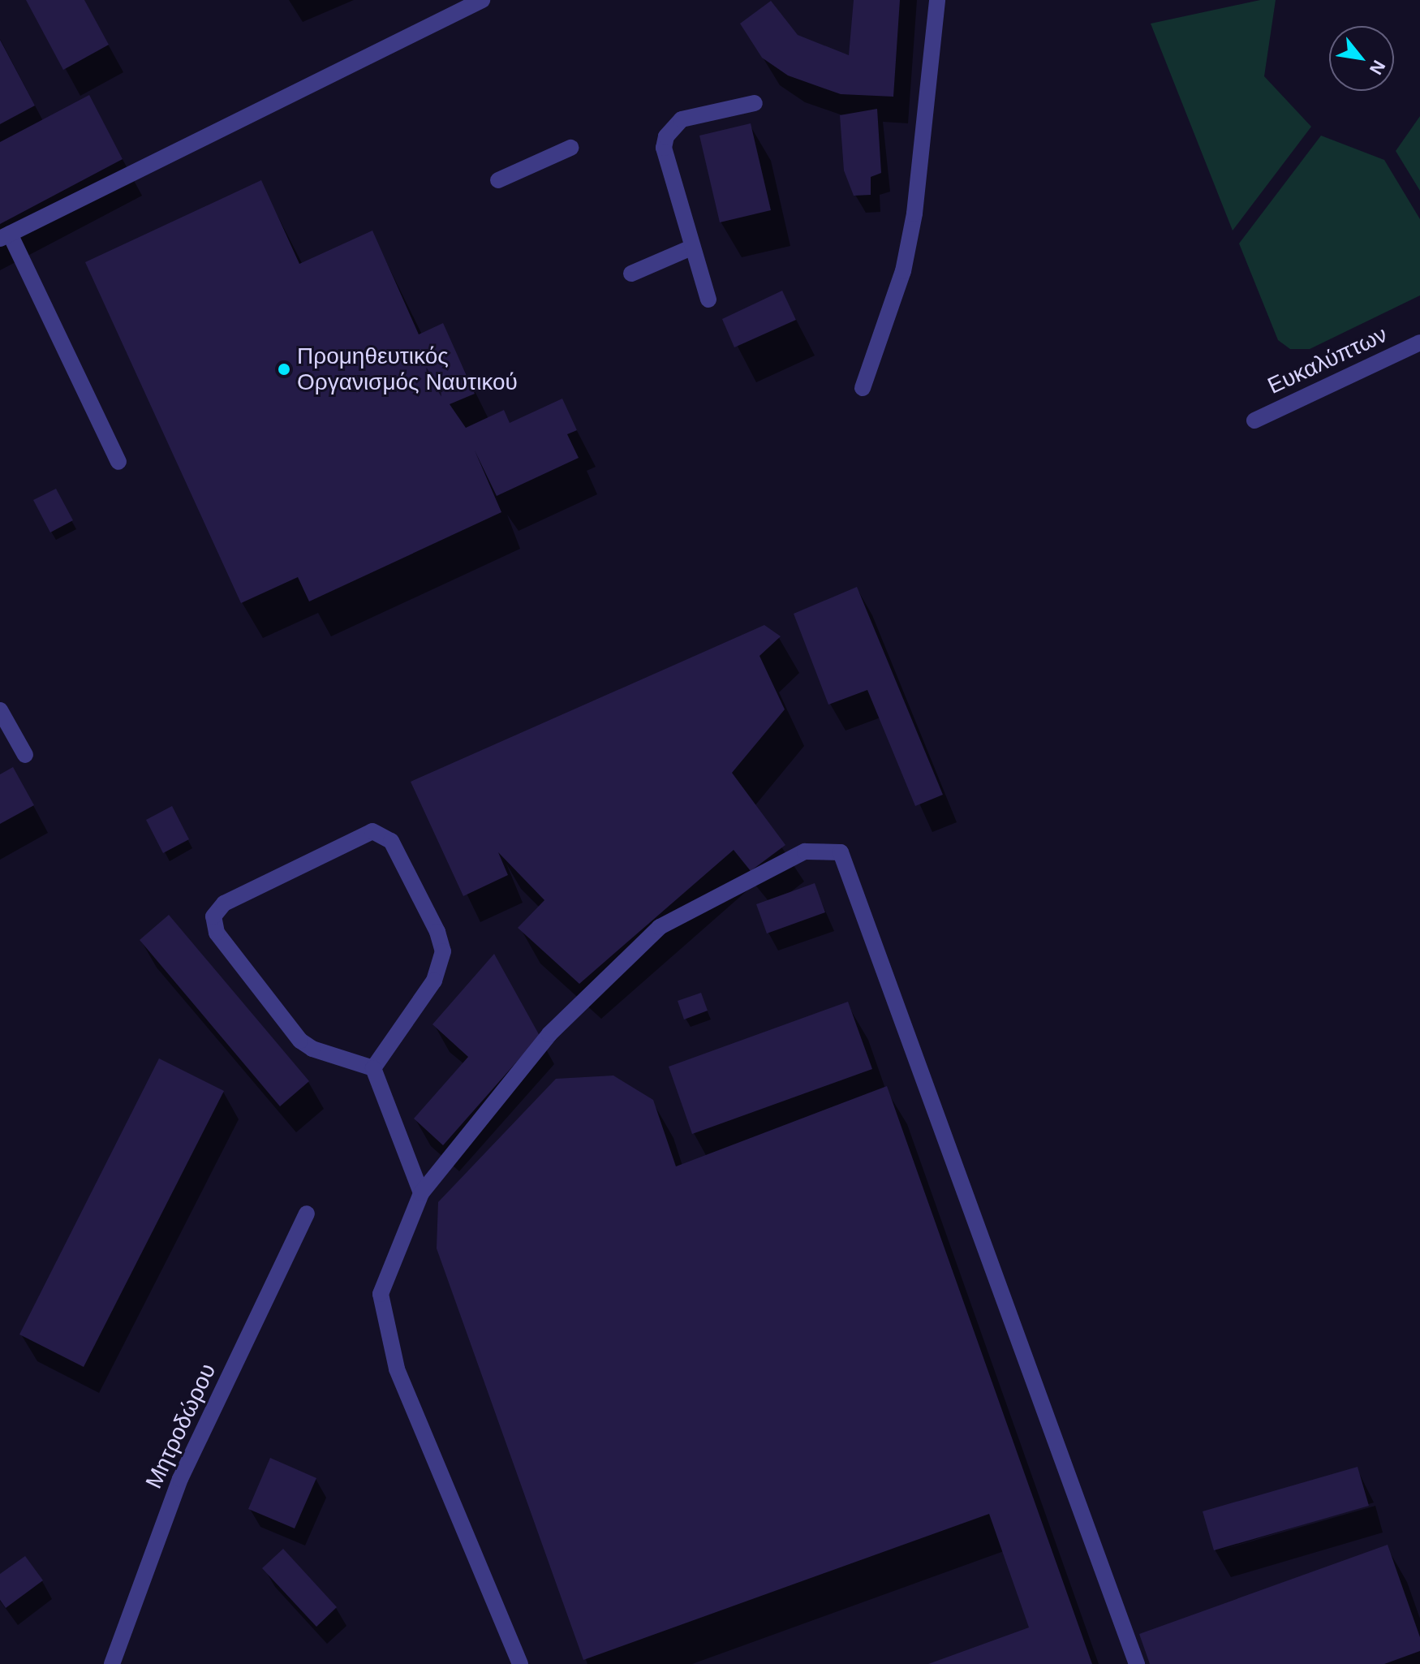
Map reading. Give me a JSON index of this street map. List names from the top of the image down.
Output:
{
  "streets": {
    "street": ["Ευκαλύπτων", "Μητροδώρου"]
  },
  "places": ["Προμηθευτικός Οργανισμός Ναυτικού"],
  "north": "bottom right"
}
